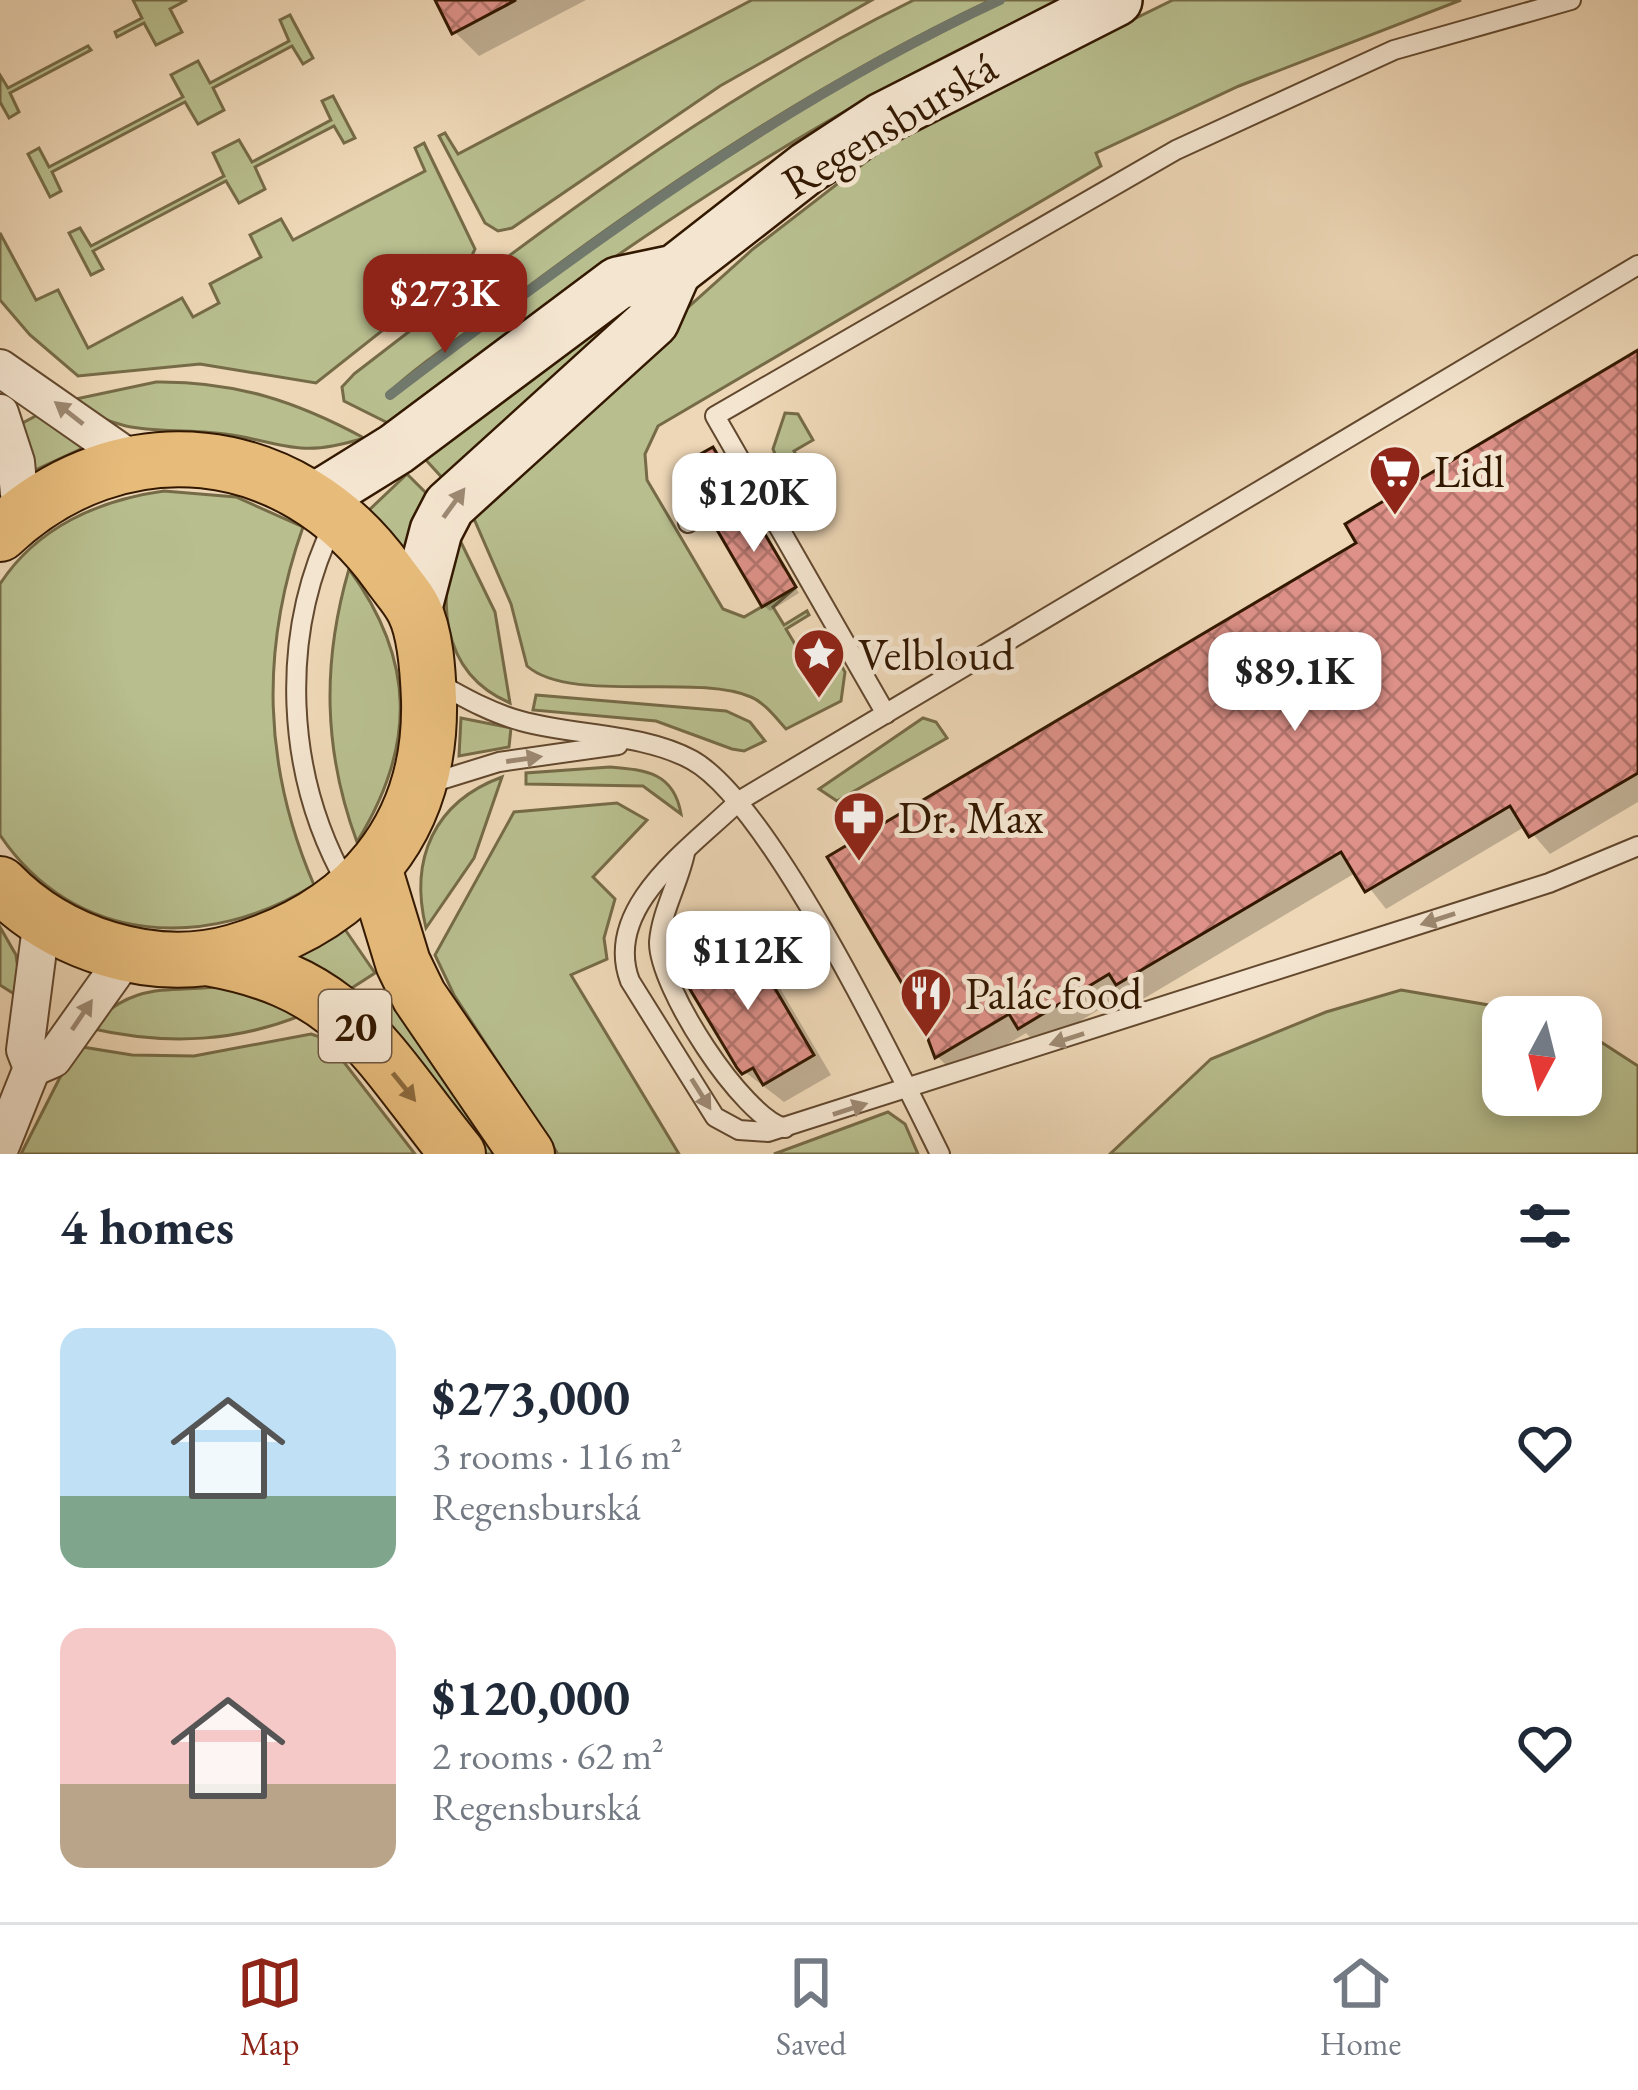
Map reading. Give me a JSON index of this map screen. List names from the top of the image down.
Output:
{
  "streets": {
    "main road": ["Regensburská", "20"]
  },
  "crossings": [
    ["Regensburská", "20"]
  ],
  "places": {
    "supermarket": ["Lidl"],
    "place": ["Velbloud"],
    "pharmacy": ["Dr. Max"],
    "restaurant": ["Palác food"]
  },
  "north": "bottom",
  "page": {
    "price": [
      "$273K",
      "$120K",
      "$89.1K",
      "$112K"
    ],
    "heading": "4 homes",
    "list": [
      {
        "name": "$273,000",
        "note": "3 rooms · 116 m² · Regensburská"
      },
      {
        "name": "$120,000",
        "note": "2 rooms · 62 m² · Regensburská"
      }
    ],
    "tabs": ["Map", "Saved", "Home"]
  }
}
